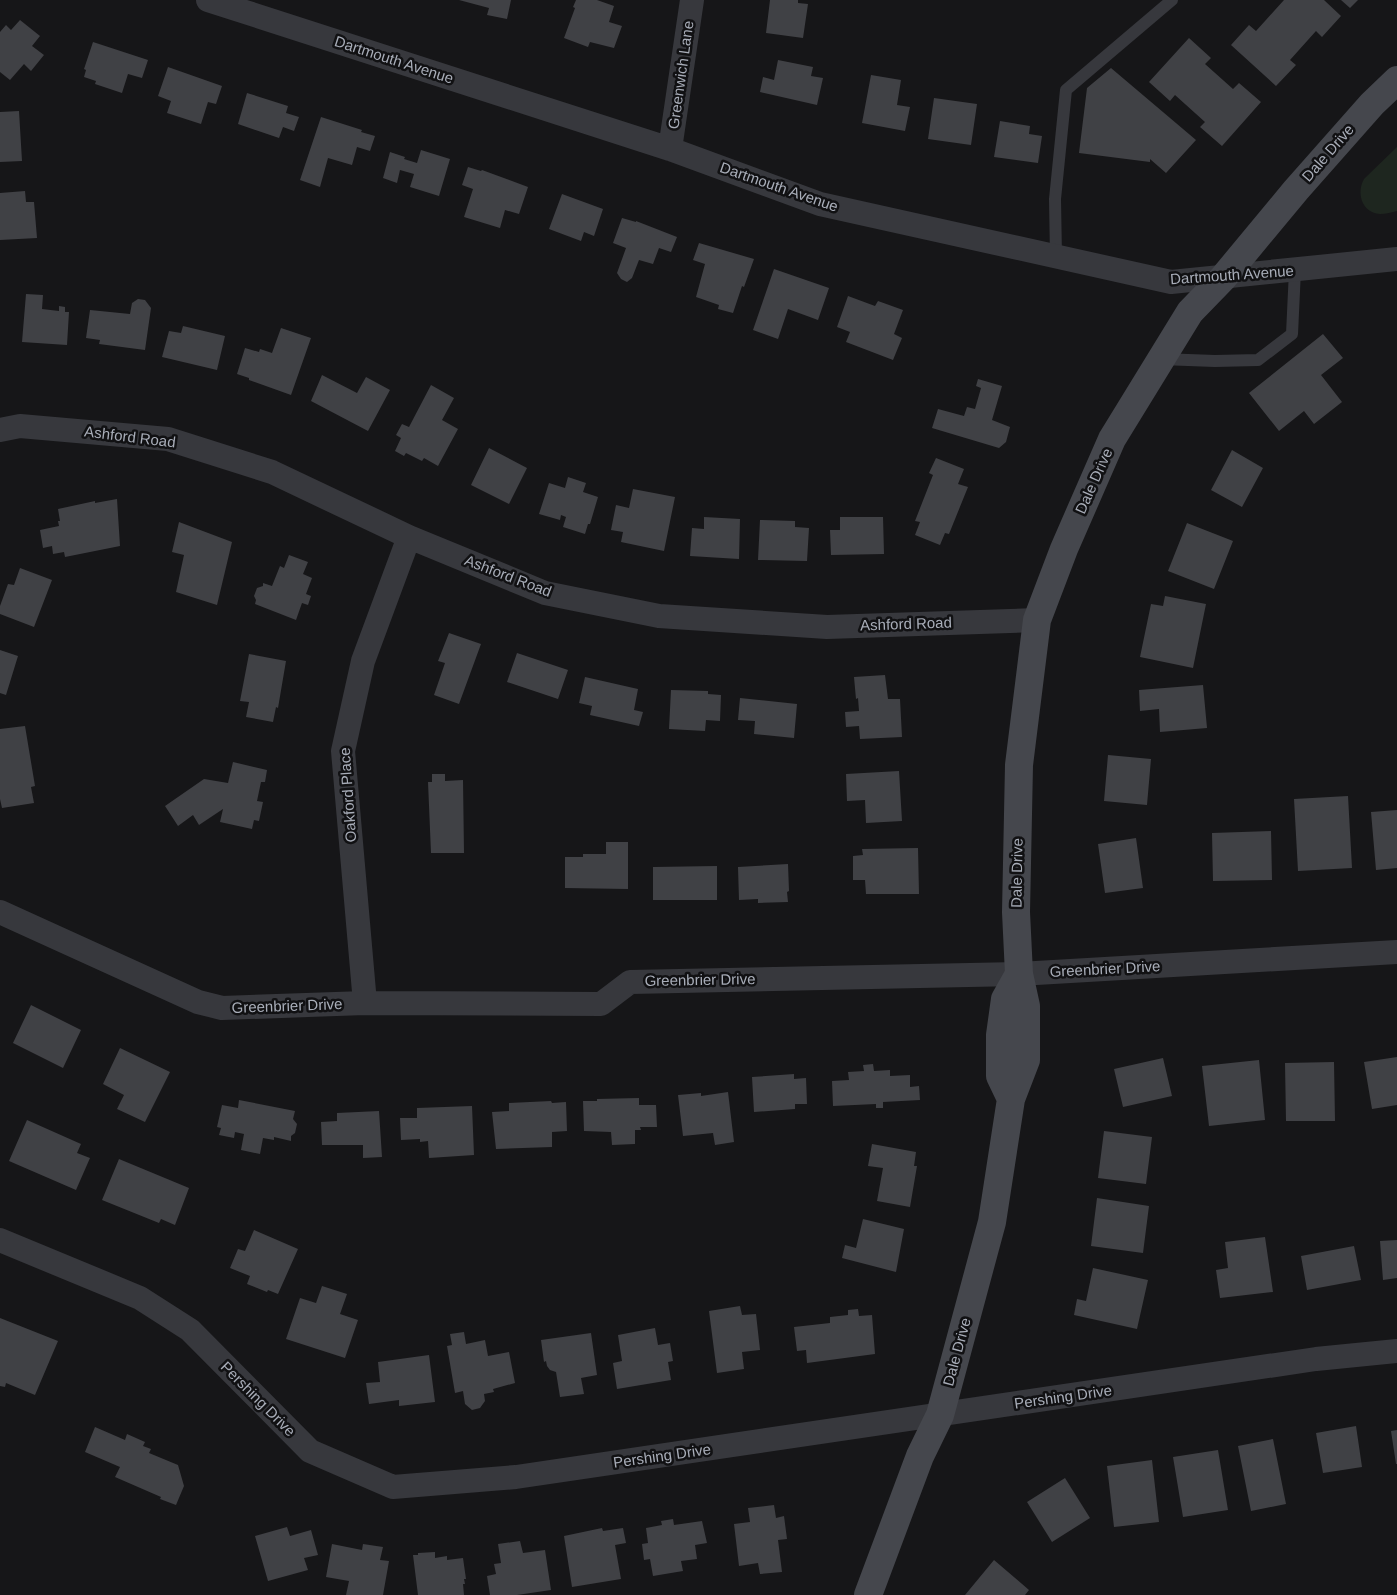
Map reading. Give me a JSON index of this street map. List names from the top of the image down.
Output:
{
  "streets": {
    "street": [
      "Dartmouth Avenue",
      "Greenwich Lane",
      "Dale Drive",
      "Ashford Road",
      "Oakford Place",
      "Greenbrier Drive",
      "Pershing Drive"
    ]
  },
  "crossings": [
    ["Dartmouth Avenue", "Greenwich Lane"],
    ["Dartmouth Avenue", "Dale Drive"],
    ["Dale Drive", "Ashford Road"],
    ["Dale Drive", "Greenbrier Drive"],
    ["Dale Drive", "Pershing Drive"],
    ["Ashford Road", "Oakford Place"],
    ["Oakford Place", "Greenbrier Drive"]
  ]
}
